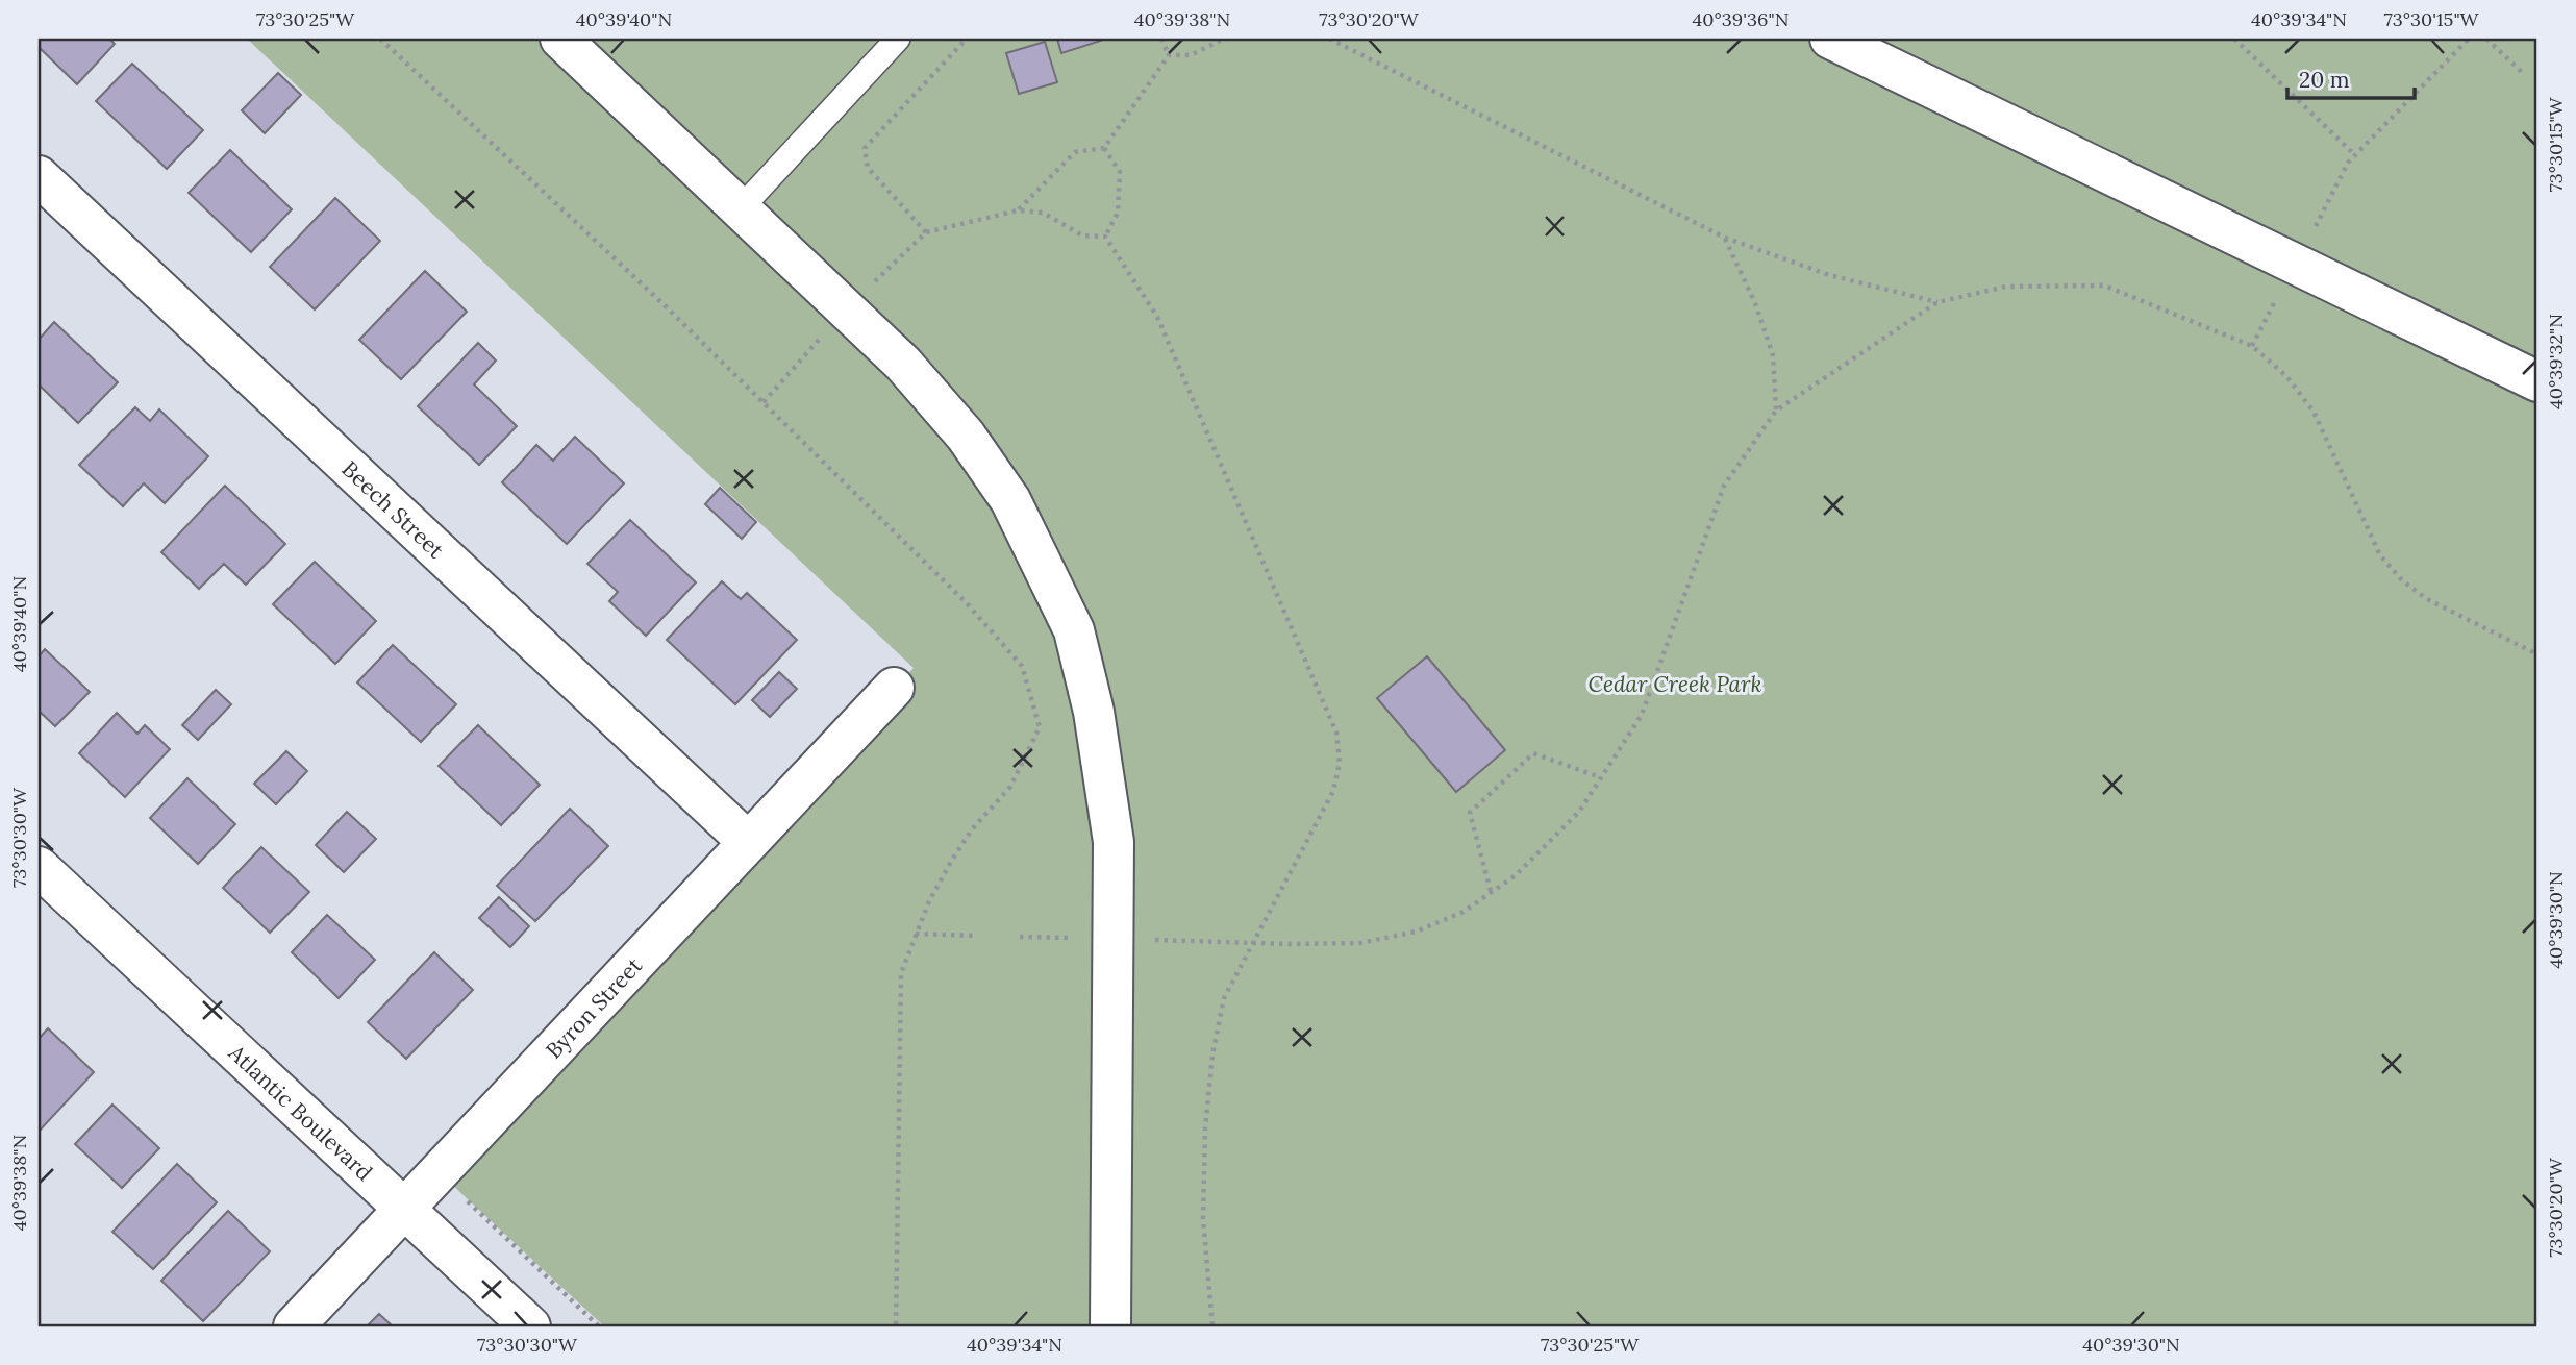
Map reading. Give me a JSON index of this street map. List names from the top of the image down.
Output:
{
  "streets": {
    "street": ["Beech Street", "Byron Street", "Atlantic Boulevard"]
  },
  "crossings": [
    ["Beech Street", "Byron Street"],
    ["Byron Street", "Atlantic Boulevard"]
  ],
  "parks": ["Cedar Creek Park"],
  "scale_bar": "20 m",
  "coordinates": [
    "73°30'25\"W",
    "40°39'40\"N",
    "40°39'38\"N",
    "73°30'20\"W",
    "40°39'36\"N",
    "40°39'34\"N",
    "73°30'15\"W",
    "40°39'32\"N",
    "73°30'30\"W",
    "40°39'30\"N"
  ]
}
